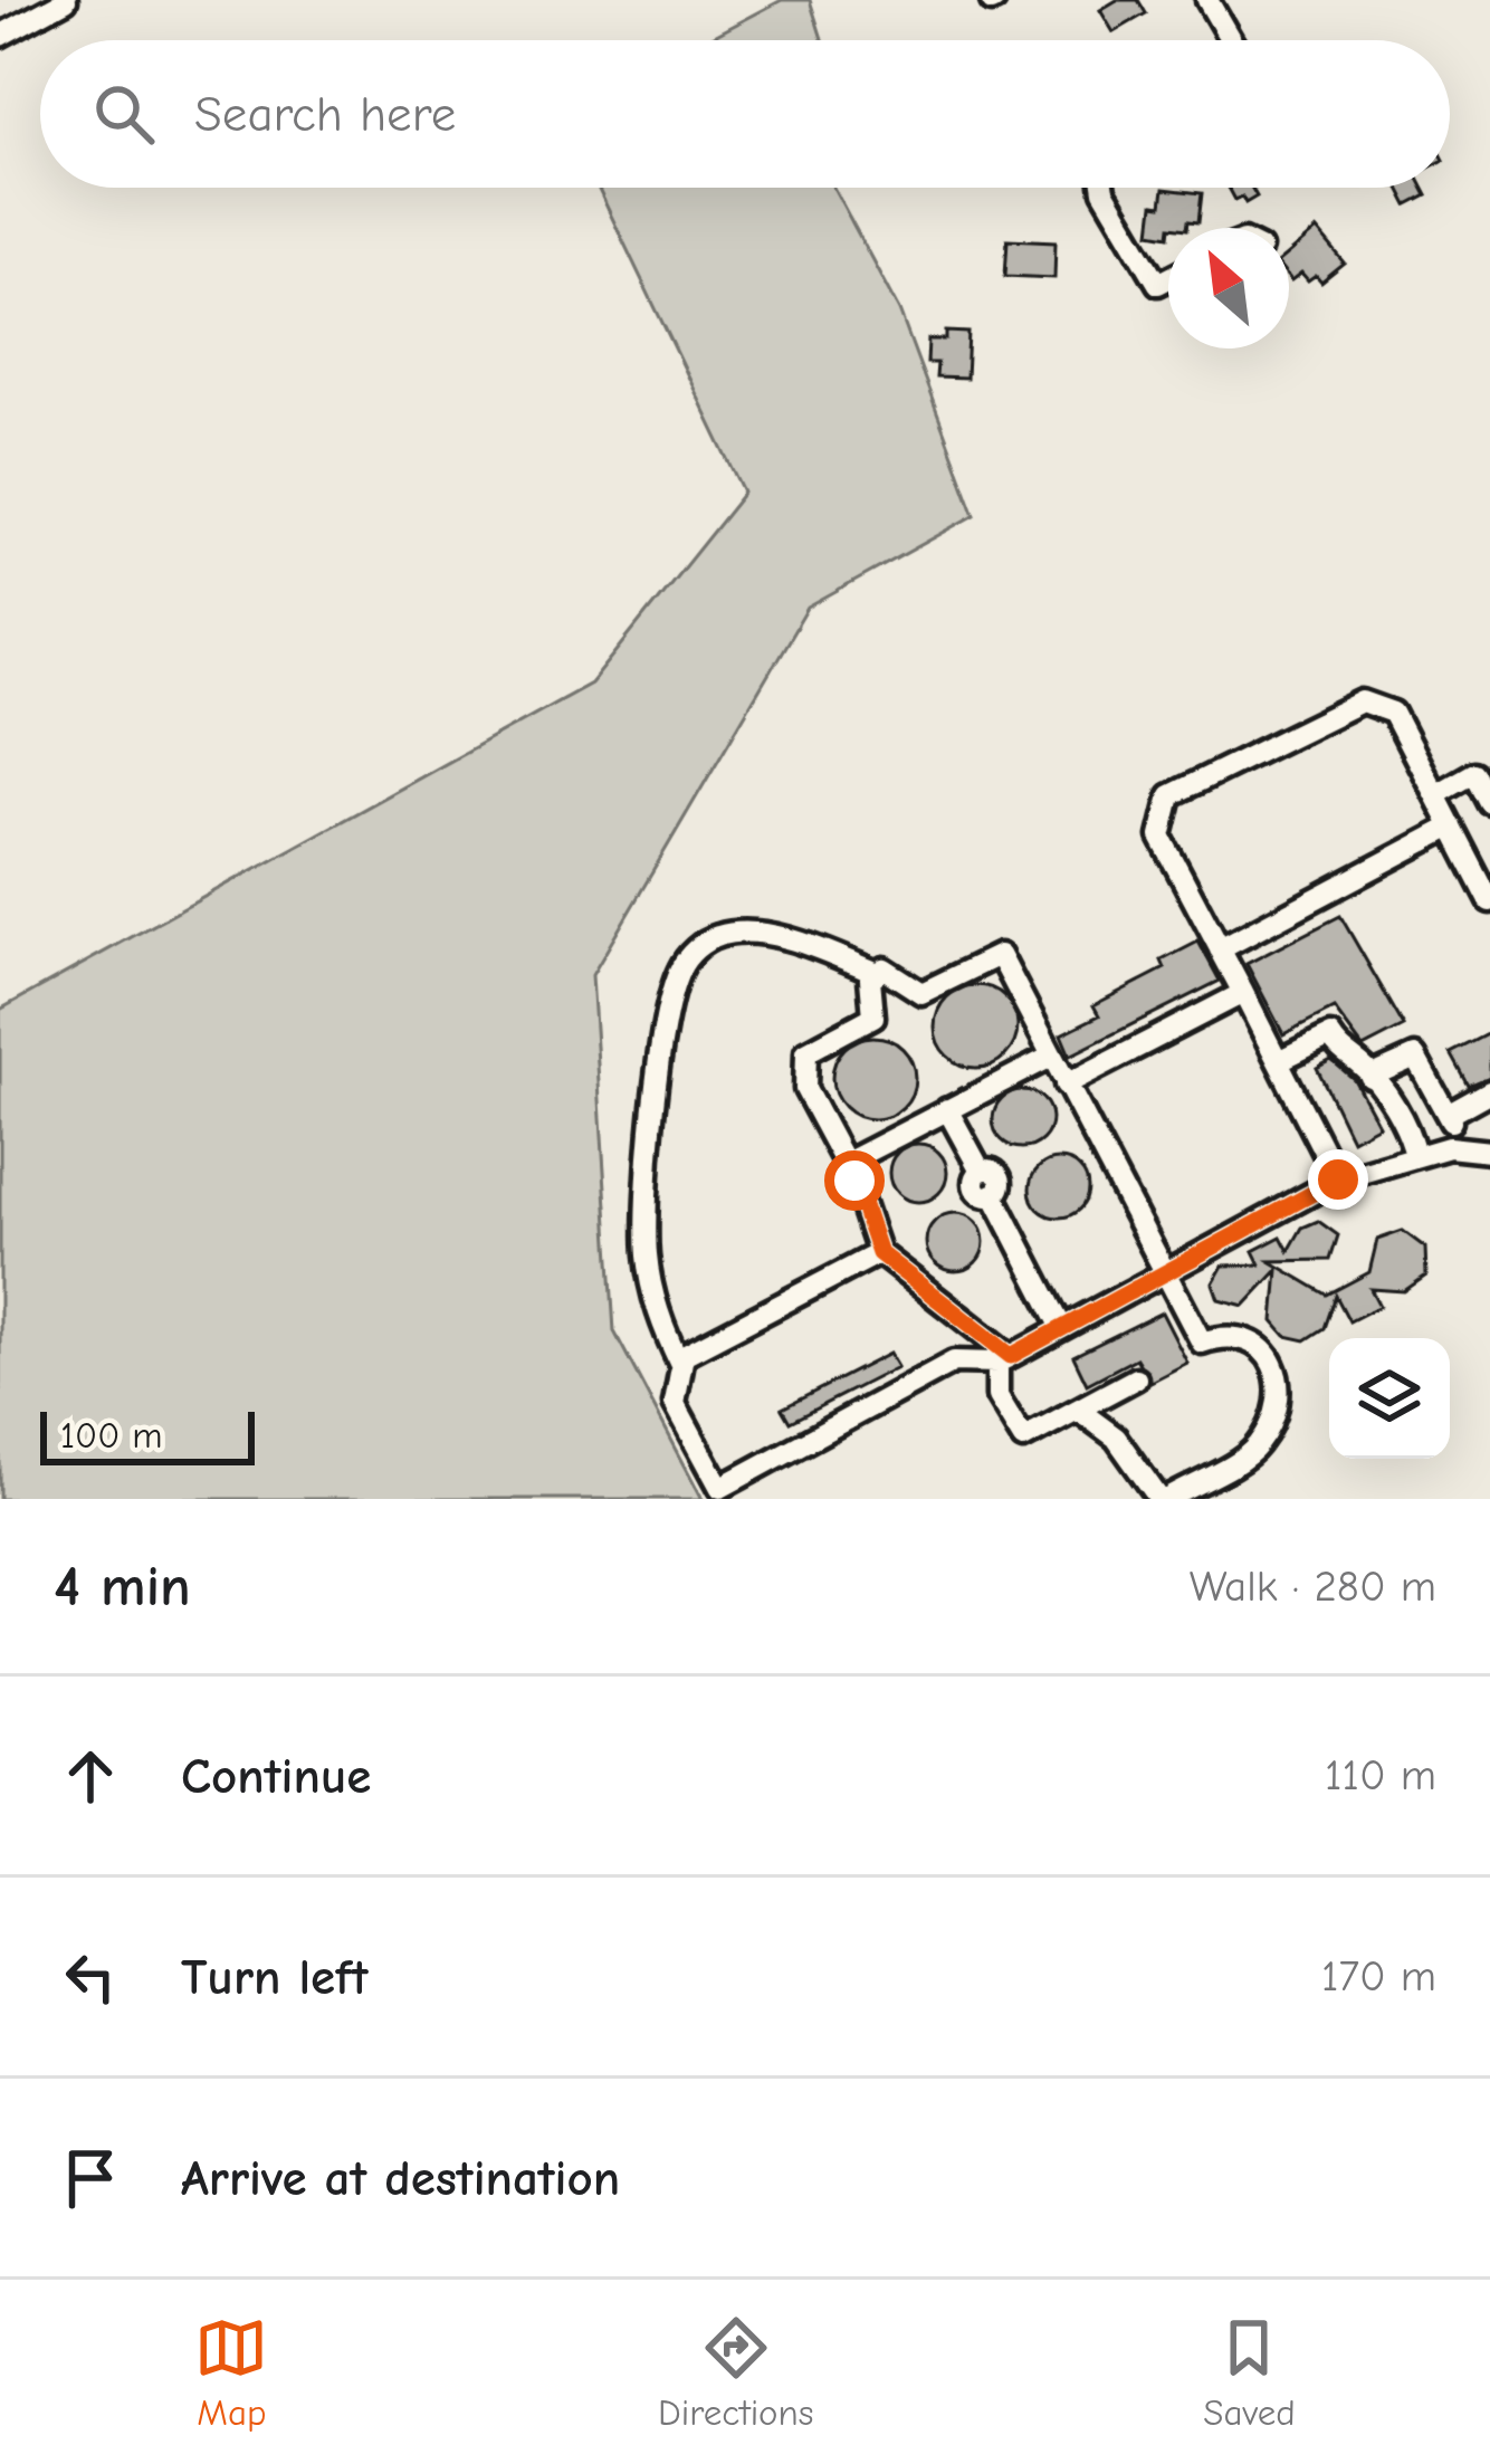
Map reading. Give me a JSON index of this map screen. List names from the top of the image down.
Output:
{
  "scale_bar": "100 m",
  "north": "top left",
  "page": {
    "search": "Search here",
    "scale": "100 m",
    "heading": ["4 min", "Walk · 280 m"],
    "list": [
      ["Continue", "110 m"],
      ["Turn left", "170 m"],
      "Arrive at destination"
    ],
    "nav": ["Map", "Directions", "Saved"]
  }
}
